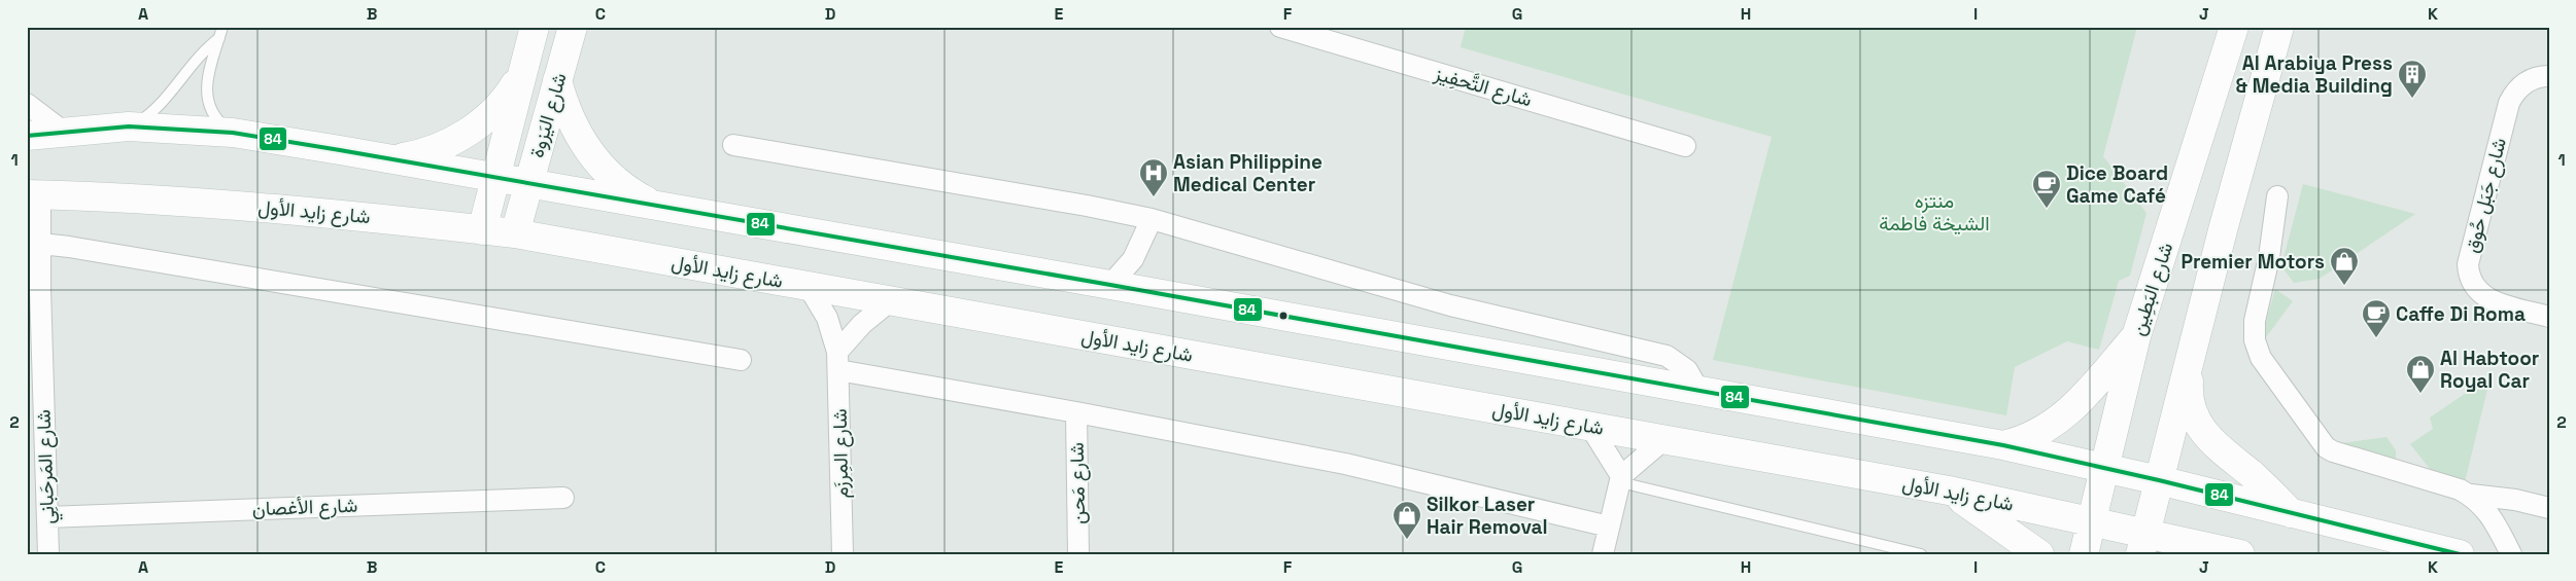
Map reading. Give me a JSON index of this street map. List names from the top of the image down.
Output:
{
  "streets": {
    "main road": ["شارع اليَزوة", "شارع زايد الأول", "شارع البَطِين"],
    "street": [
      "شارع التَّحفِيز",
      "شارع جَبَل حُوق",
      "شارع المِرزَم",
      "شارع المَرحَبانِي",
      "شارع مَحن",
      "شارع الأغصان"
    ]
  },
  "crossings": [
    ["شارع اليَزوة", "شارع زايد الأول"],
    ["شارع زايد الأول", "شارع البَطِين"],
    ["شارع زايد الأول", "شارع المِرزَم"],
    ["شارع زايد الأول", "شارع المَرحَبانِي"],
    ["شارع المَرحَبانِي", "شارع الأغصان"]
  ],
  "parks": ["منتزه الشيخة فاطمة"],
  "places": {
    "building": ["Al Arabiya Press & Media Building"],
    "hospital": ["Asian Philippine Medical Center"],
    "cafe": ["Dice Board Game Café", "Caffe Di Roma"],
    "shop": ["Premier Motors", "Al Habtoor Royal Car", "Silkor Laser Hair Removal"]
  },
  "lines": ["transit line 84"],
  "grid": {
    "columns": [
      "A",
      "B",
      "C",
      "D",
      "E",
      "F",
      "G",
      "H",
      "I",
      "J",
      "K"
    ],
    "rows": ["1", "2"]
  }
}
